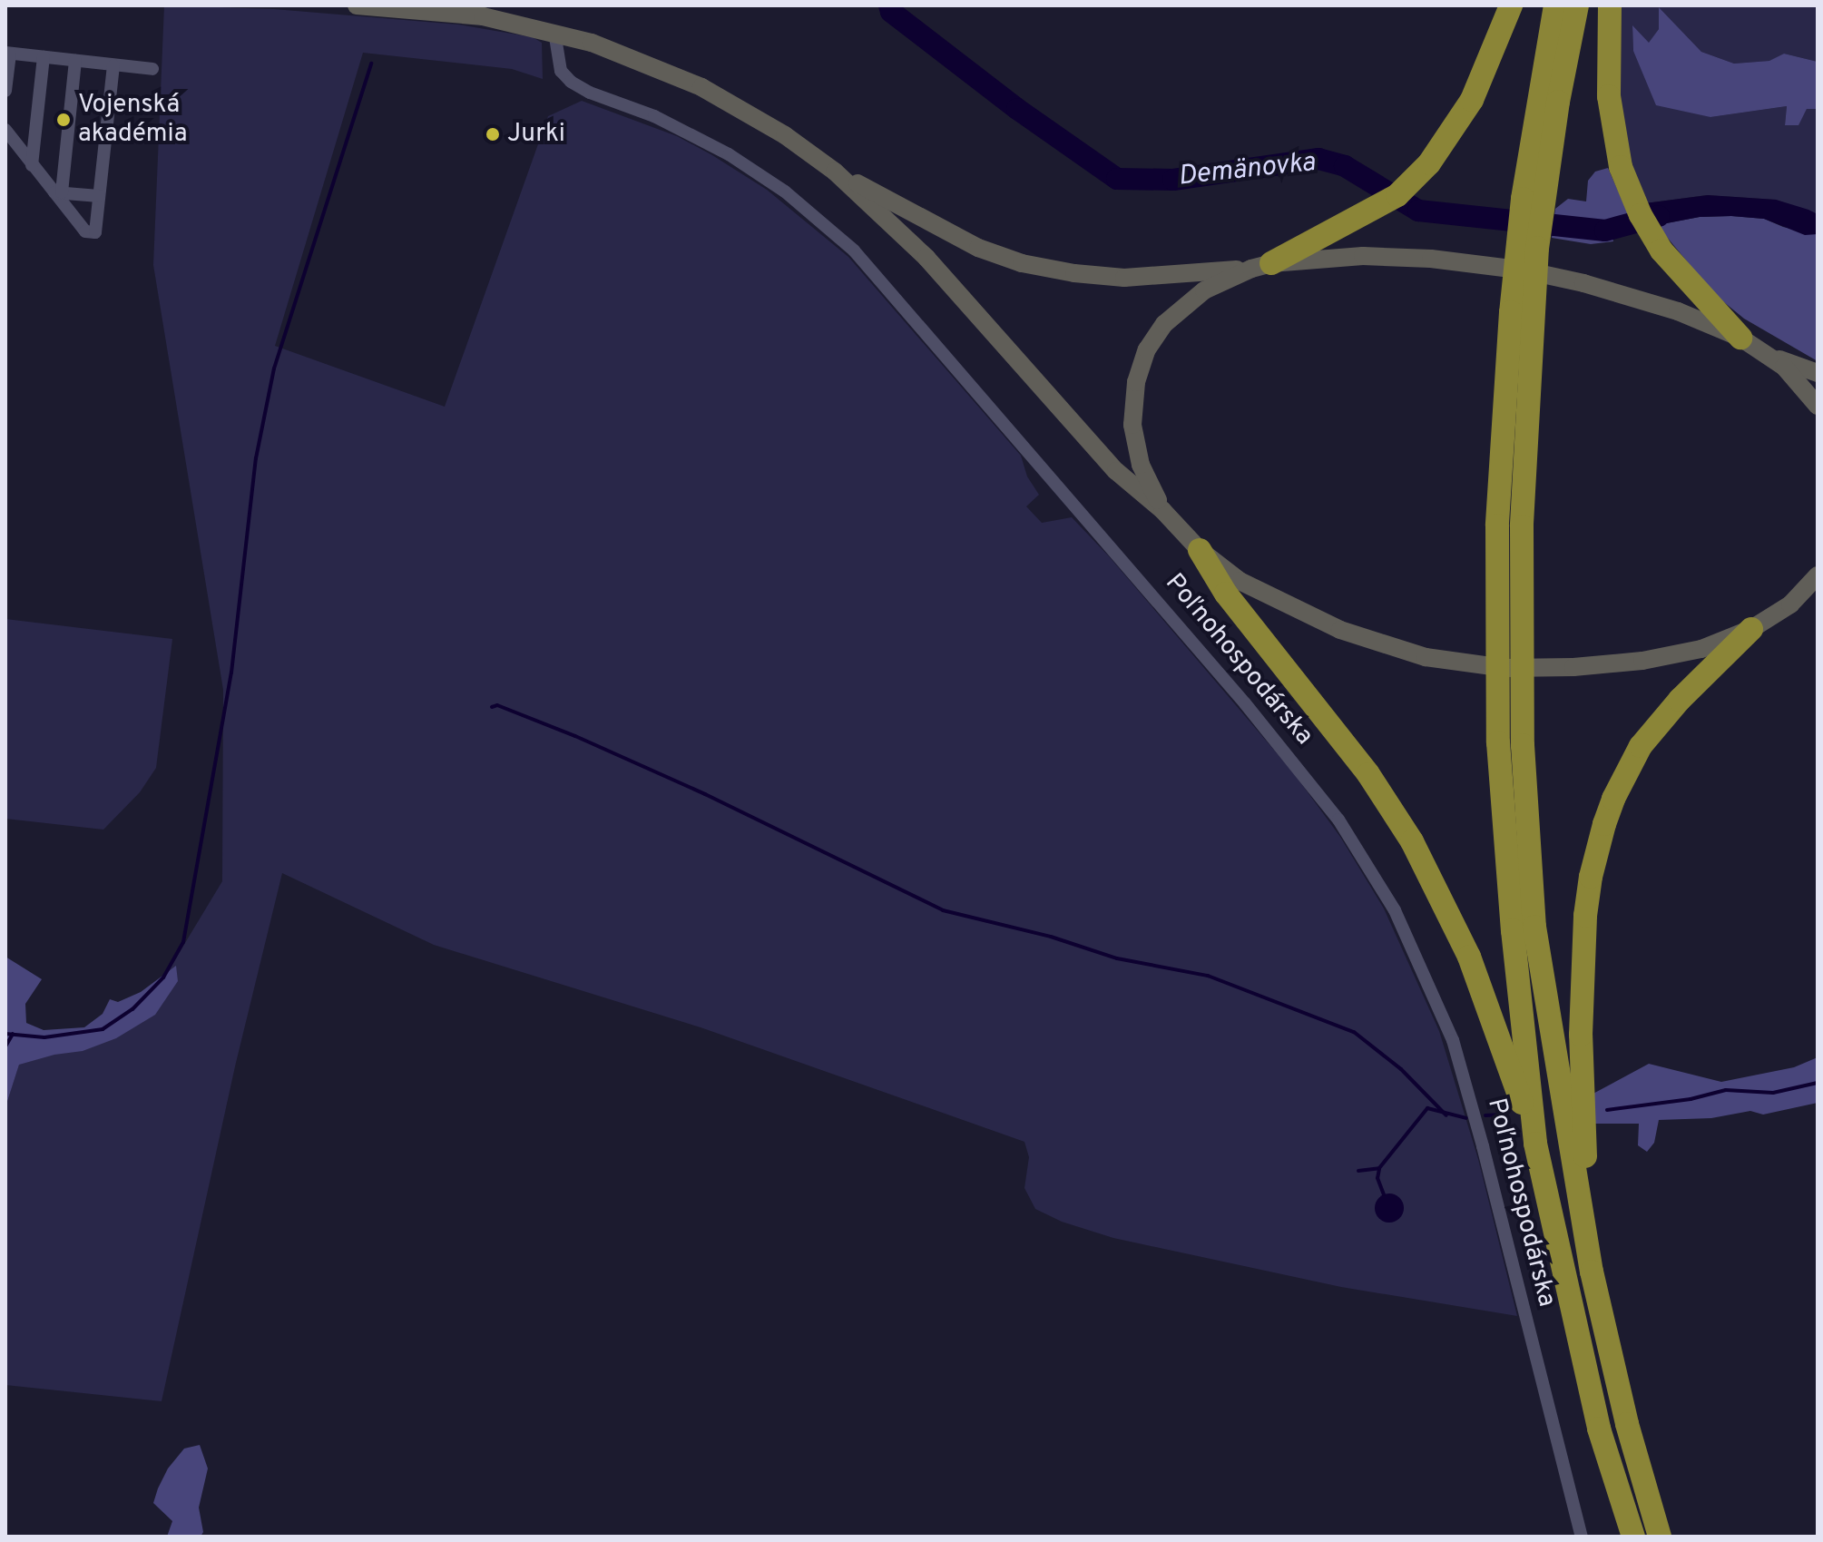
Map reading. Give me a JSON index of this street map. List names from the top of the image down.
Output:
{
  "streets": {
    "street": ["Poľnohospodárska"]
  },
  "water": ["Demänovka"],
  "places": ["Vojenská akadémia", "Jurki"]
}
